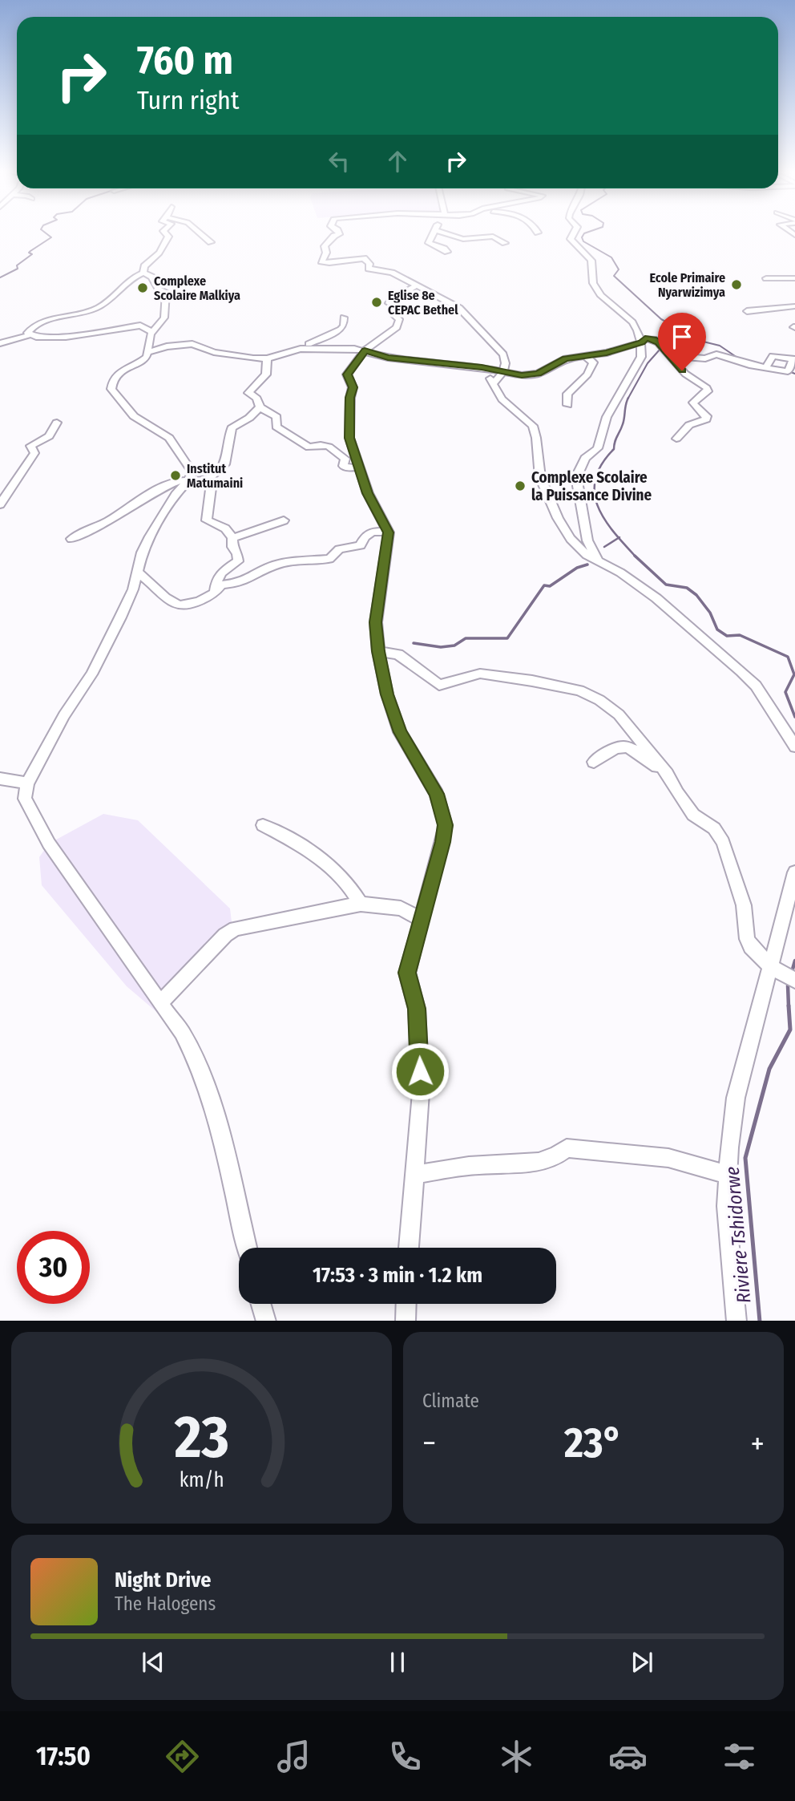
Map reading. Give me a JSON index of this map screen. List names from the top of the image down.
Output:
{
  "water": ["Riviere Tshidorwe"],
  "places": [
    "Ecole Primaire Nyarwizimya",
    "Complexe Scolaire Malkiya",
    "Eglise 8e CEPAC Bethel",
    "Institut Matumaini",
    "Complexe Scolaire la Puissance Divine"
  ],
  "page": {
    "turn": ["760 m", "Turn right"],
    "limit": "30",
    "trip": "17:53 · 3 min · 1.2 km",
    "tile": "Climate",
    "heat": ["−", "23°", "+"],
    "song": ["Night Drive", "The Halogens"],
    "tabs": "17:50",
    "gauge": ["23", "km/h"]
  }
}
